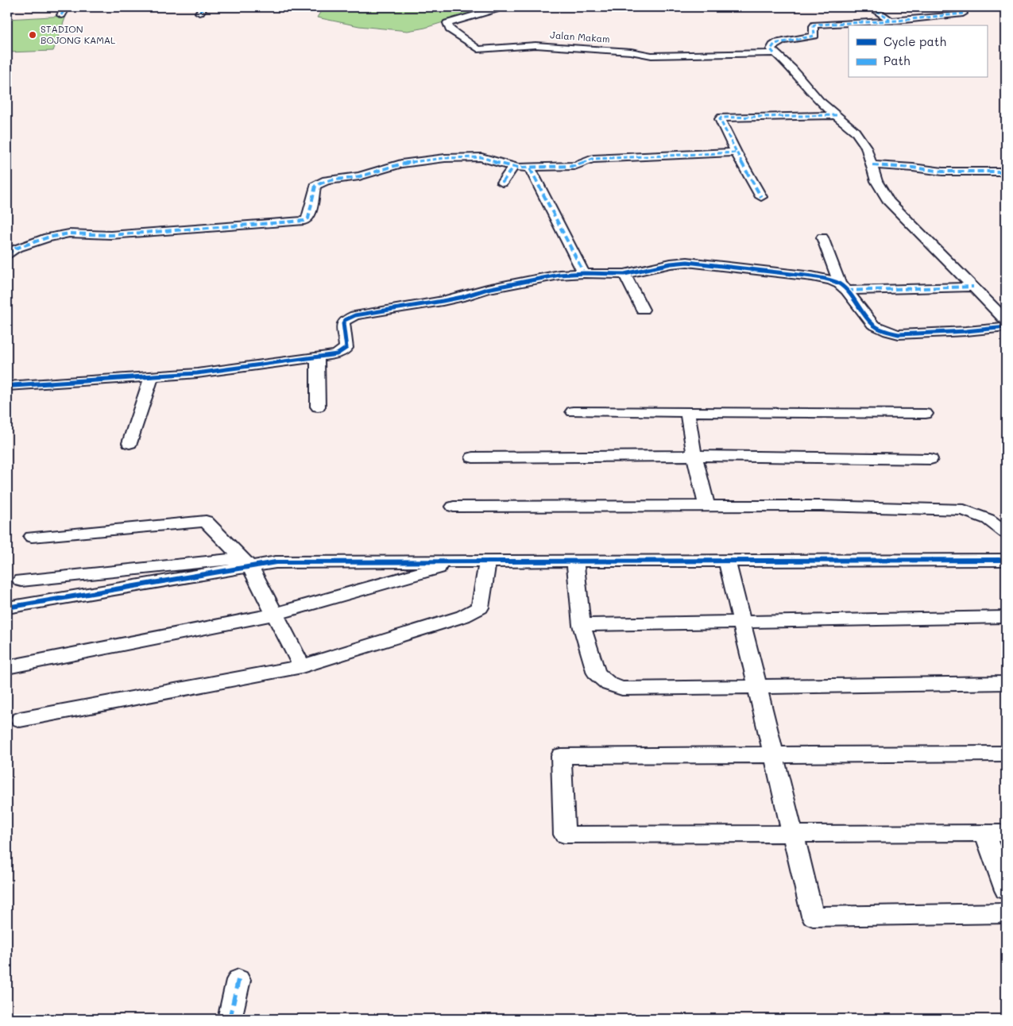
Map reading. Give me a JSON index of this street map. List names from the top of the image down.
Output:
{
  "streets": {
    "street": ["Jalan Makam"]
  },
  "places": ["STADION BOJONG KAMAL"],
  "legend": ["Cycle path", "Path"]
}
